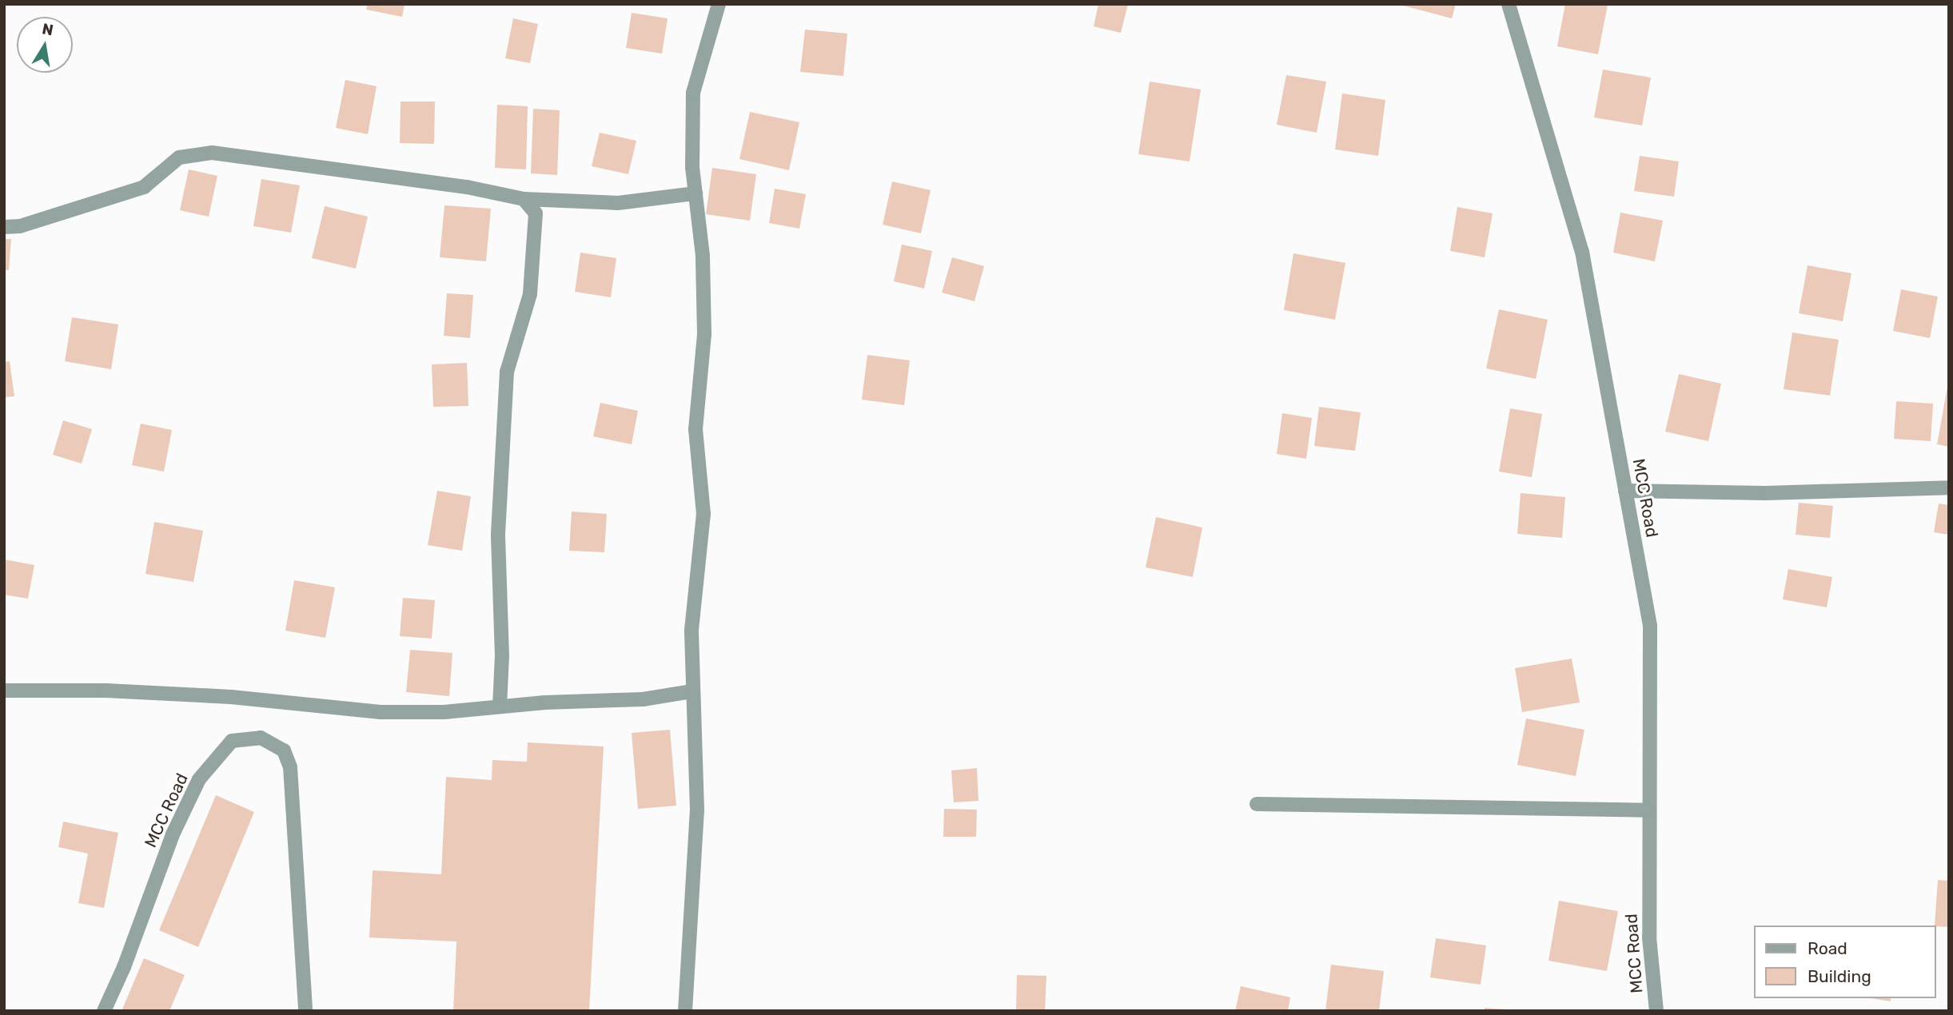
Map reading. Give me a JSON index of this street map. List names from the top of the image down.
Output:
{
  "streets": {
    "street": ["MCC Road"]
  },
  "legend": ["Road", "Building"],
  "north": "top"
}
